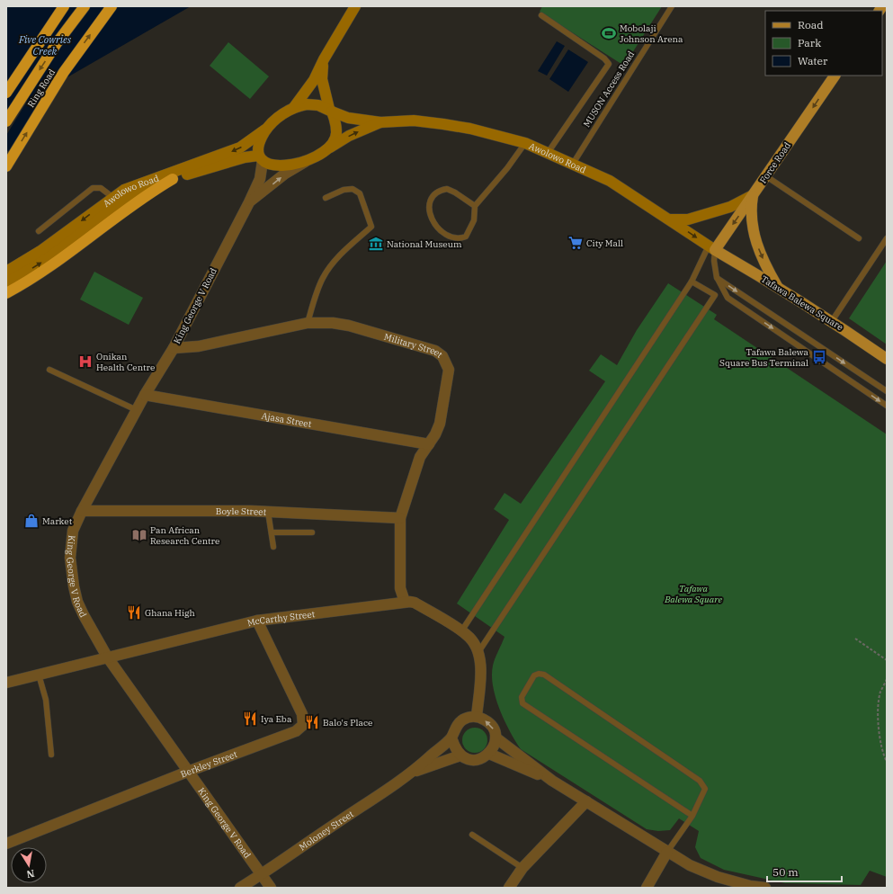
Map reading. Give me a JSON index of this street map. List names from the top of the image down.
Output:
{
  "streets": {
    "highway": ["Ring Road"],
    "main road": ["Awolowo Road", "Force Road", "Tafawa Balewa Square"],
    "street": [
      "King George V Road",
      "Military Street",
      "Ajasa Street",
      "Boyle Street",
      "McCarthy Street",
      "Berkley Street",
      "Moloney Street"
    ],
    "lane": ["MUSON Access Road"]
  },
  "crossings": [
    ["MUSON Access Road", "Awolowo Road"],
    ["Awolowo Road", "Force Road"],
    ["Awolowo Road", "Tafawa Balewa Square"],
    ["Awolowo Road", "King George V Road"],
    ["Force Road", "Tafawa Balewa Square"],
    ["King George V Road", "Military Street"],
    ["King George V Road", "Ajasa Street"],
    ["King George V Road", "Boyle Street"],
    ["King George V Road", "McCarthy Street"],
    ["King George V Road", "Berkley Street"],
    ["King George V Road", "Moloney Street"],
    ["Military Street", "Ajasa Street"],
    ["Military Street", "Boyle Street"],
    ["Military Street", "McCarthy Street"],
    ["McCarthy Street", "Berkley Street"],
    ["McCarthy Street", "Moloney Street"]
  ],
  "one_way": ["Force Road"],
  "water": ["Five Cowries Creek"],
  "parks": ["Tafawa Balewa Square"],
  "places": {
    "sports": ["Mobolaji Johnson Arena"],
    "supermarket": ["City Mall"],
    "museum": ["National Museum"],
    "bus stop": ["Tafawa Balewa Square Bus Terminal"],
    "hospital": ["Onikan Health Centre"],
    "shop": ["Market"],
    "library": ["Pan African Research Centre"],
    "restaurant": ["Ghana High", "Iya Eba", "Balo's Place"]
  },
  "legend": ["Road", "Park", "Water"],
  "scale_bar": "50 m",
  "north": "bottom"
}
